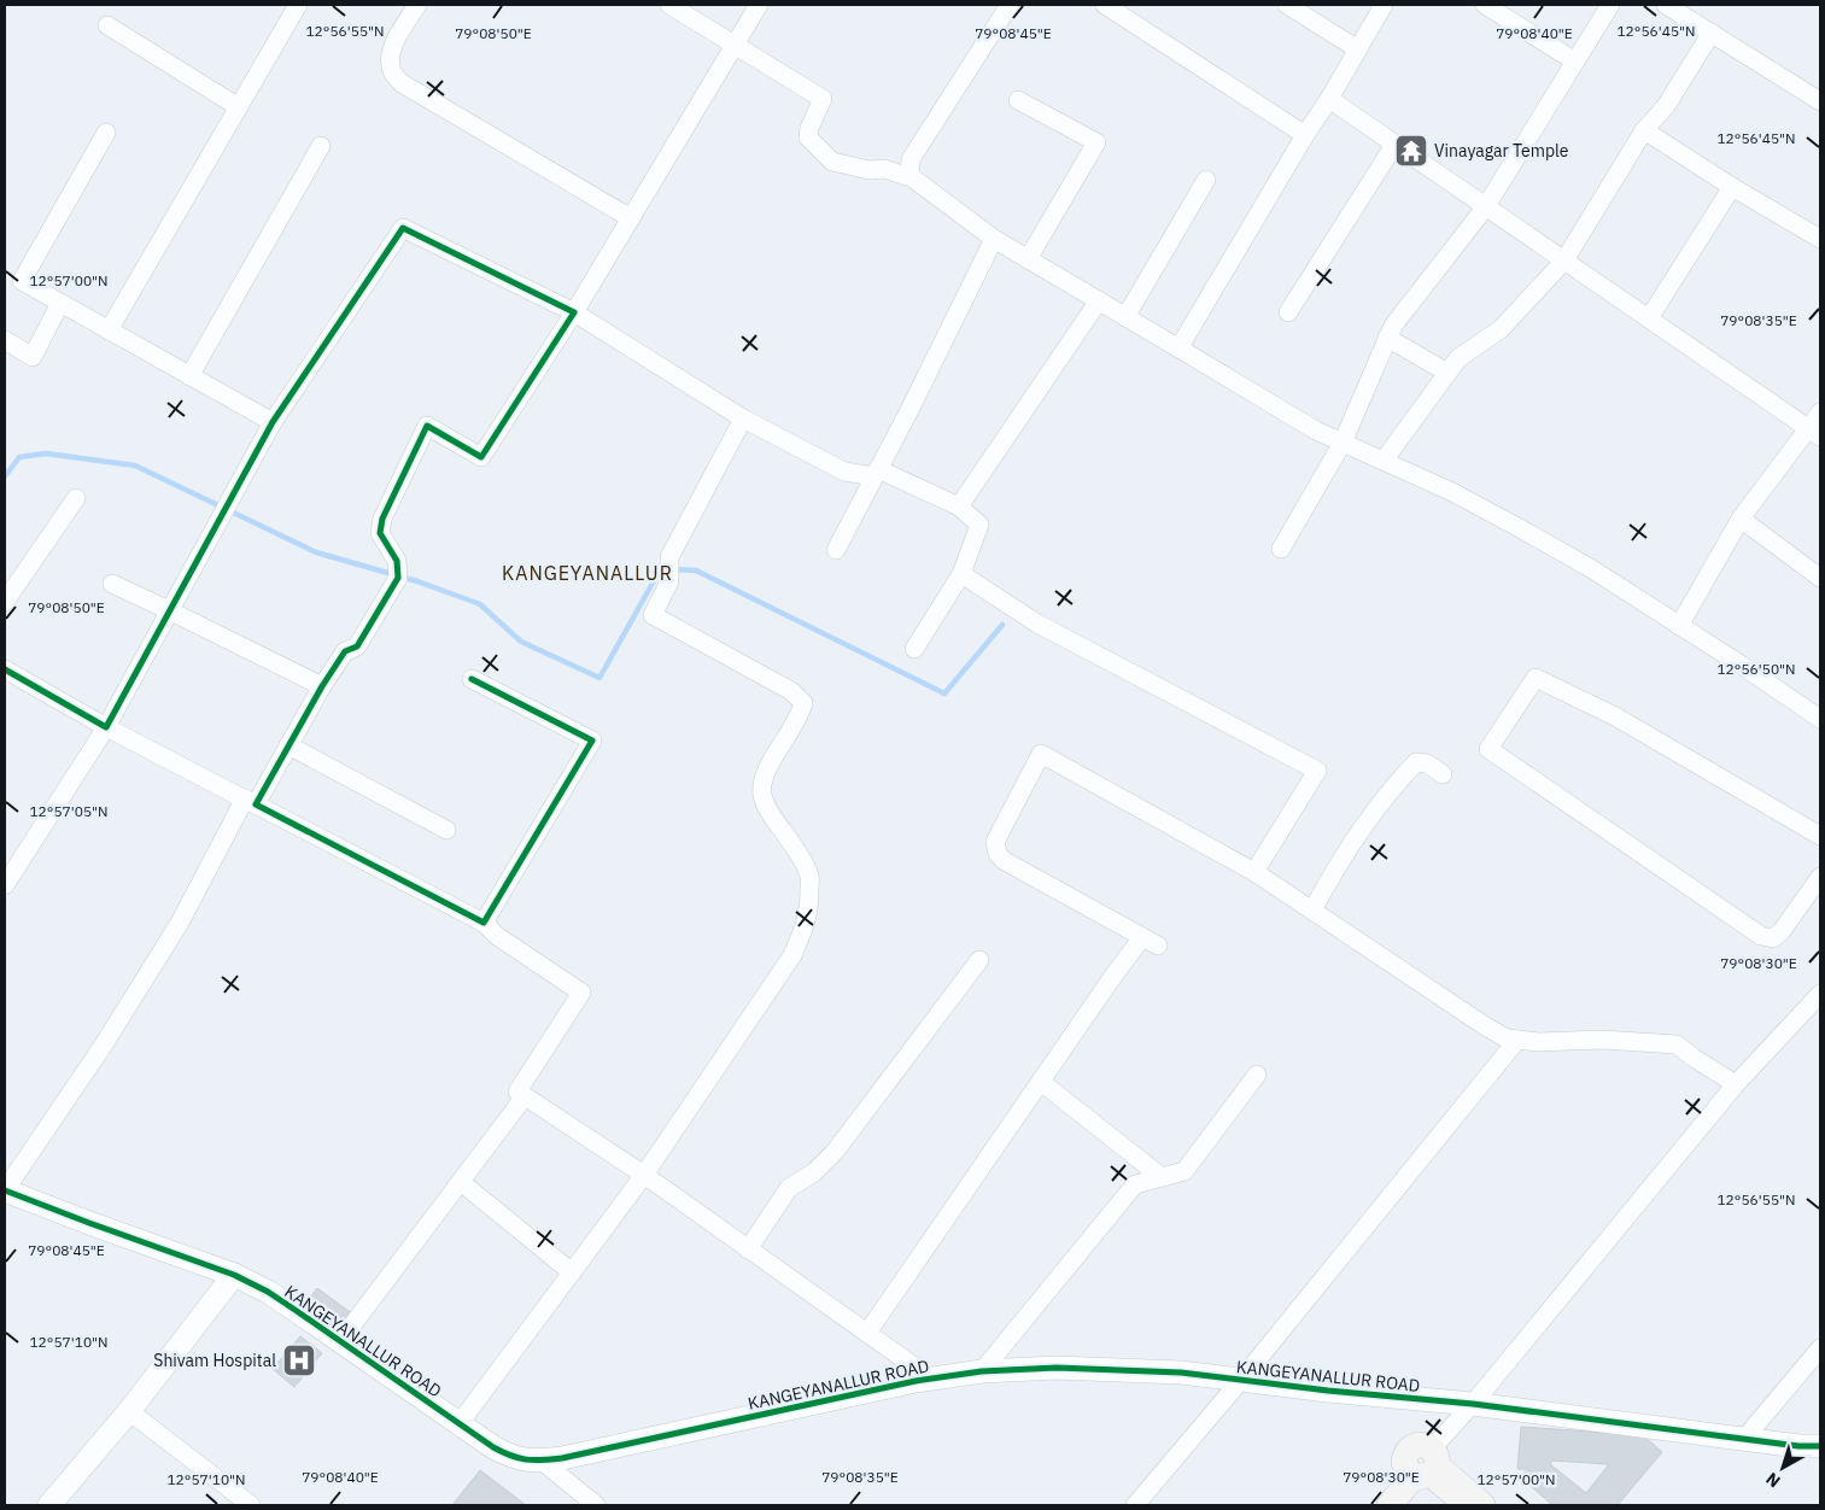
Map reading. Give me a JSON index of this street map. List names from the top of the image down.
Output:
{
  "streets": {
    "street": ["KANGEYANALLUR ROAD"]
  },
  "districts": ["KANGEYANALLUR"],
  "places": {
    "temple": ["Vinayagar Temple"],
    "hospital": ["Shivam Hospital"]
  },
  "north": "bottom left",
  "coordinates": [
    "12°56'55\"N",
    "12°56'45\"N",
    "79°08'50\"E",
    "79°08'45\"E",
    "79°08'40\"E",
    "12°57'00\"N",
    "79°08'35\"E",
    "12°56'50\"N",
    "12°57'05\"N",
    "79°08'30\"E",
    "12°57'10\"N"
  ]
}
